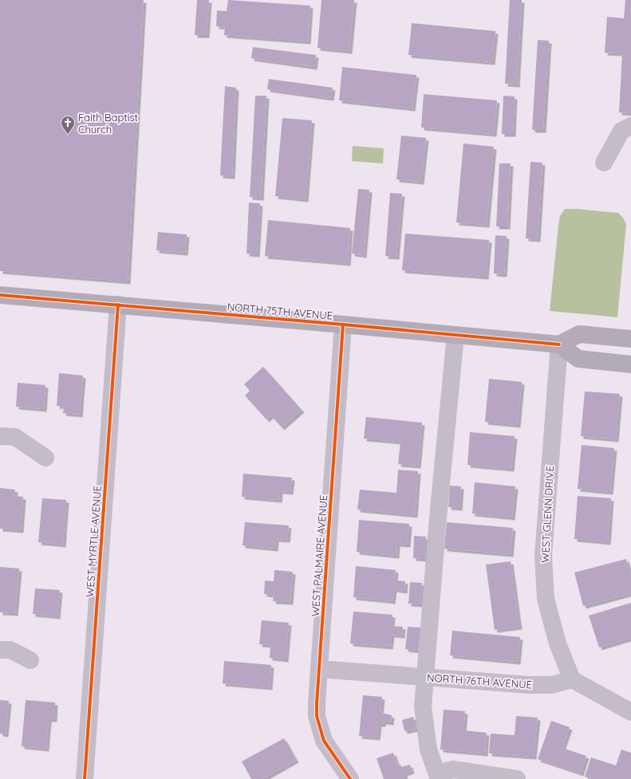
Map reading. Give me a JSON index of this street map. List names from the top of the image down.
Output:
{
  "streets": {
    "main road": ["NORTH 75TH AVENUE"],
    "street": [
      "WEST GLENN DRIVE",
      "WEST MYRTLE AVENUE",
      "WEST PALMAIRE AVENUE",
      "NORTH 76TH AVENUE"
    ]
  },
  "crossings": [
    ["NORTH 75TH AVENUE", "WEST GLENN DRIVE"],
    ["NORTH 75TH AVENUE", "WEST MYRTLE AVENUE"],
    ["NORTH 75TH AVENUE", "WEST PALMAIRE AVENUE"],
    ["WEST GLENN DRIVE", "NORTH 76TH AVENUE"],
    ["WEST PALMAIRE AVENUE", "NORTH 76TH AVENUE"]
  ],
  "places": {
    "church": ["Faith Baptist Church"]
  }
}
